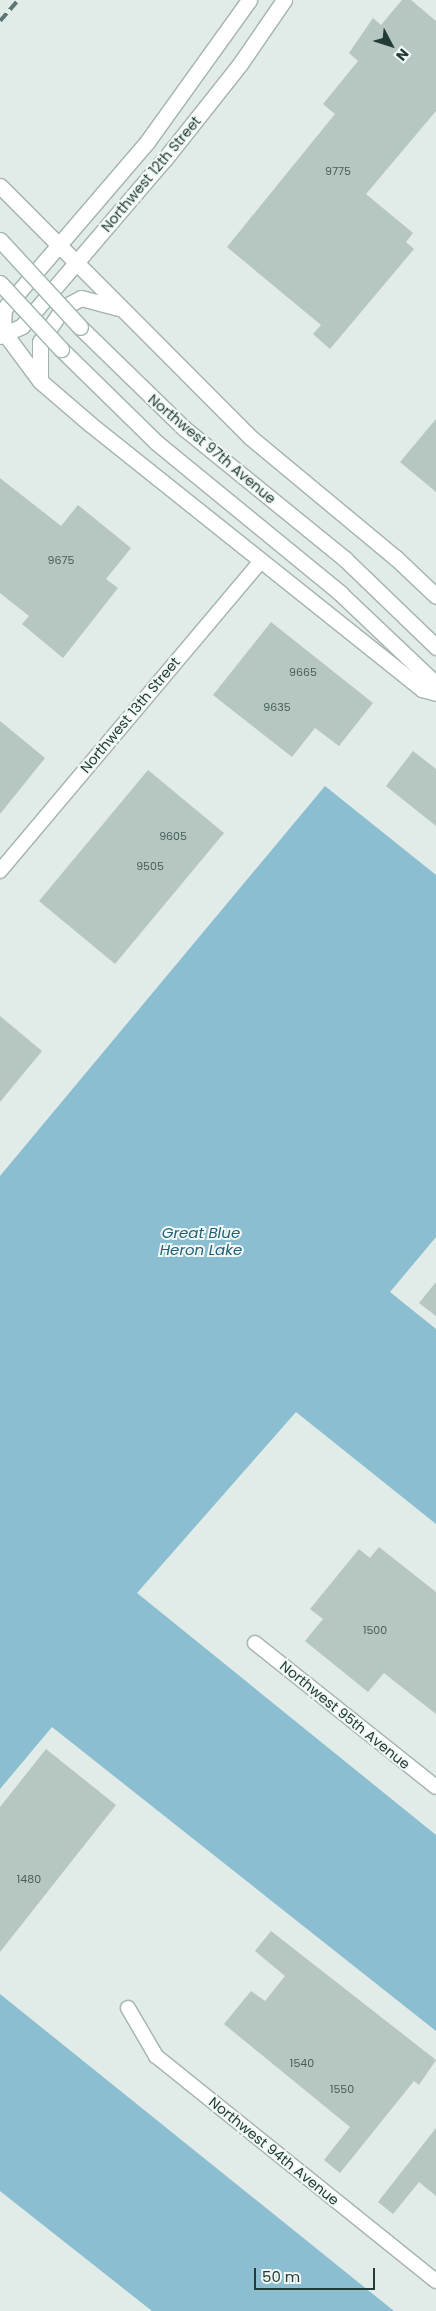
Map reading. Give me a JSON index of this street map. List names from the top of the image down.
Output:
{
  "streets": {
    "street": [
      "Northwest 12th Street",
      "Northwest 97th Avenue",
      "Northwest 13th Street",
      "Northwest 95th Avenue",
      "Northwest 94th Avenue"
    ]
  },
  "water": ["Great Blue Heron Lake"],
  "house_numbers": [
    "9775",
    "9675",
    "9665",
    "9635",
    "9605",
    "9505",
    "1500",
    "1480",
    "1540",
    "1550"
  ],
  "scale_bar": "50 m",
  "north": "bottom right"
}
